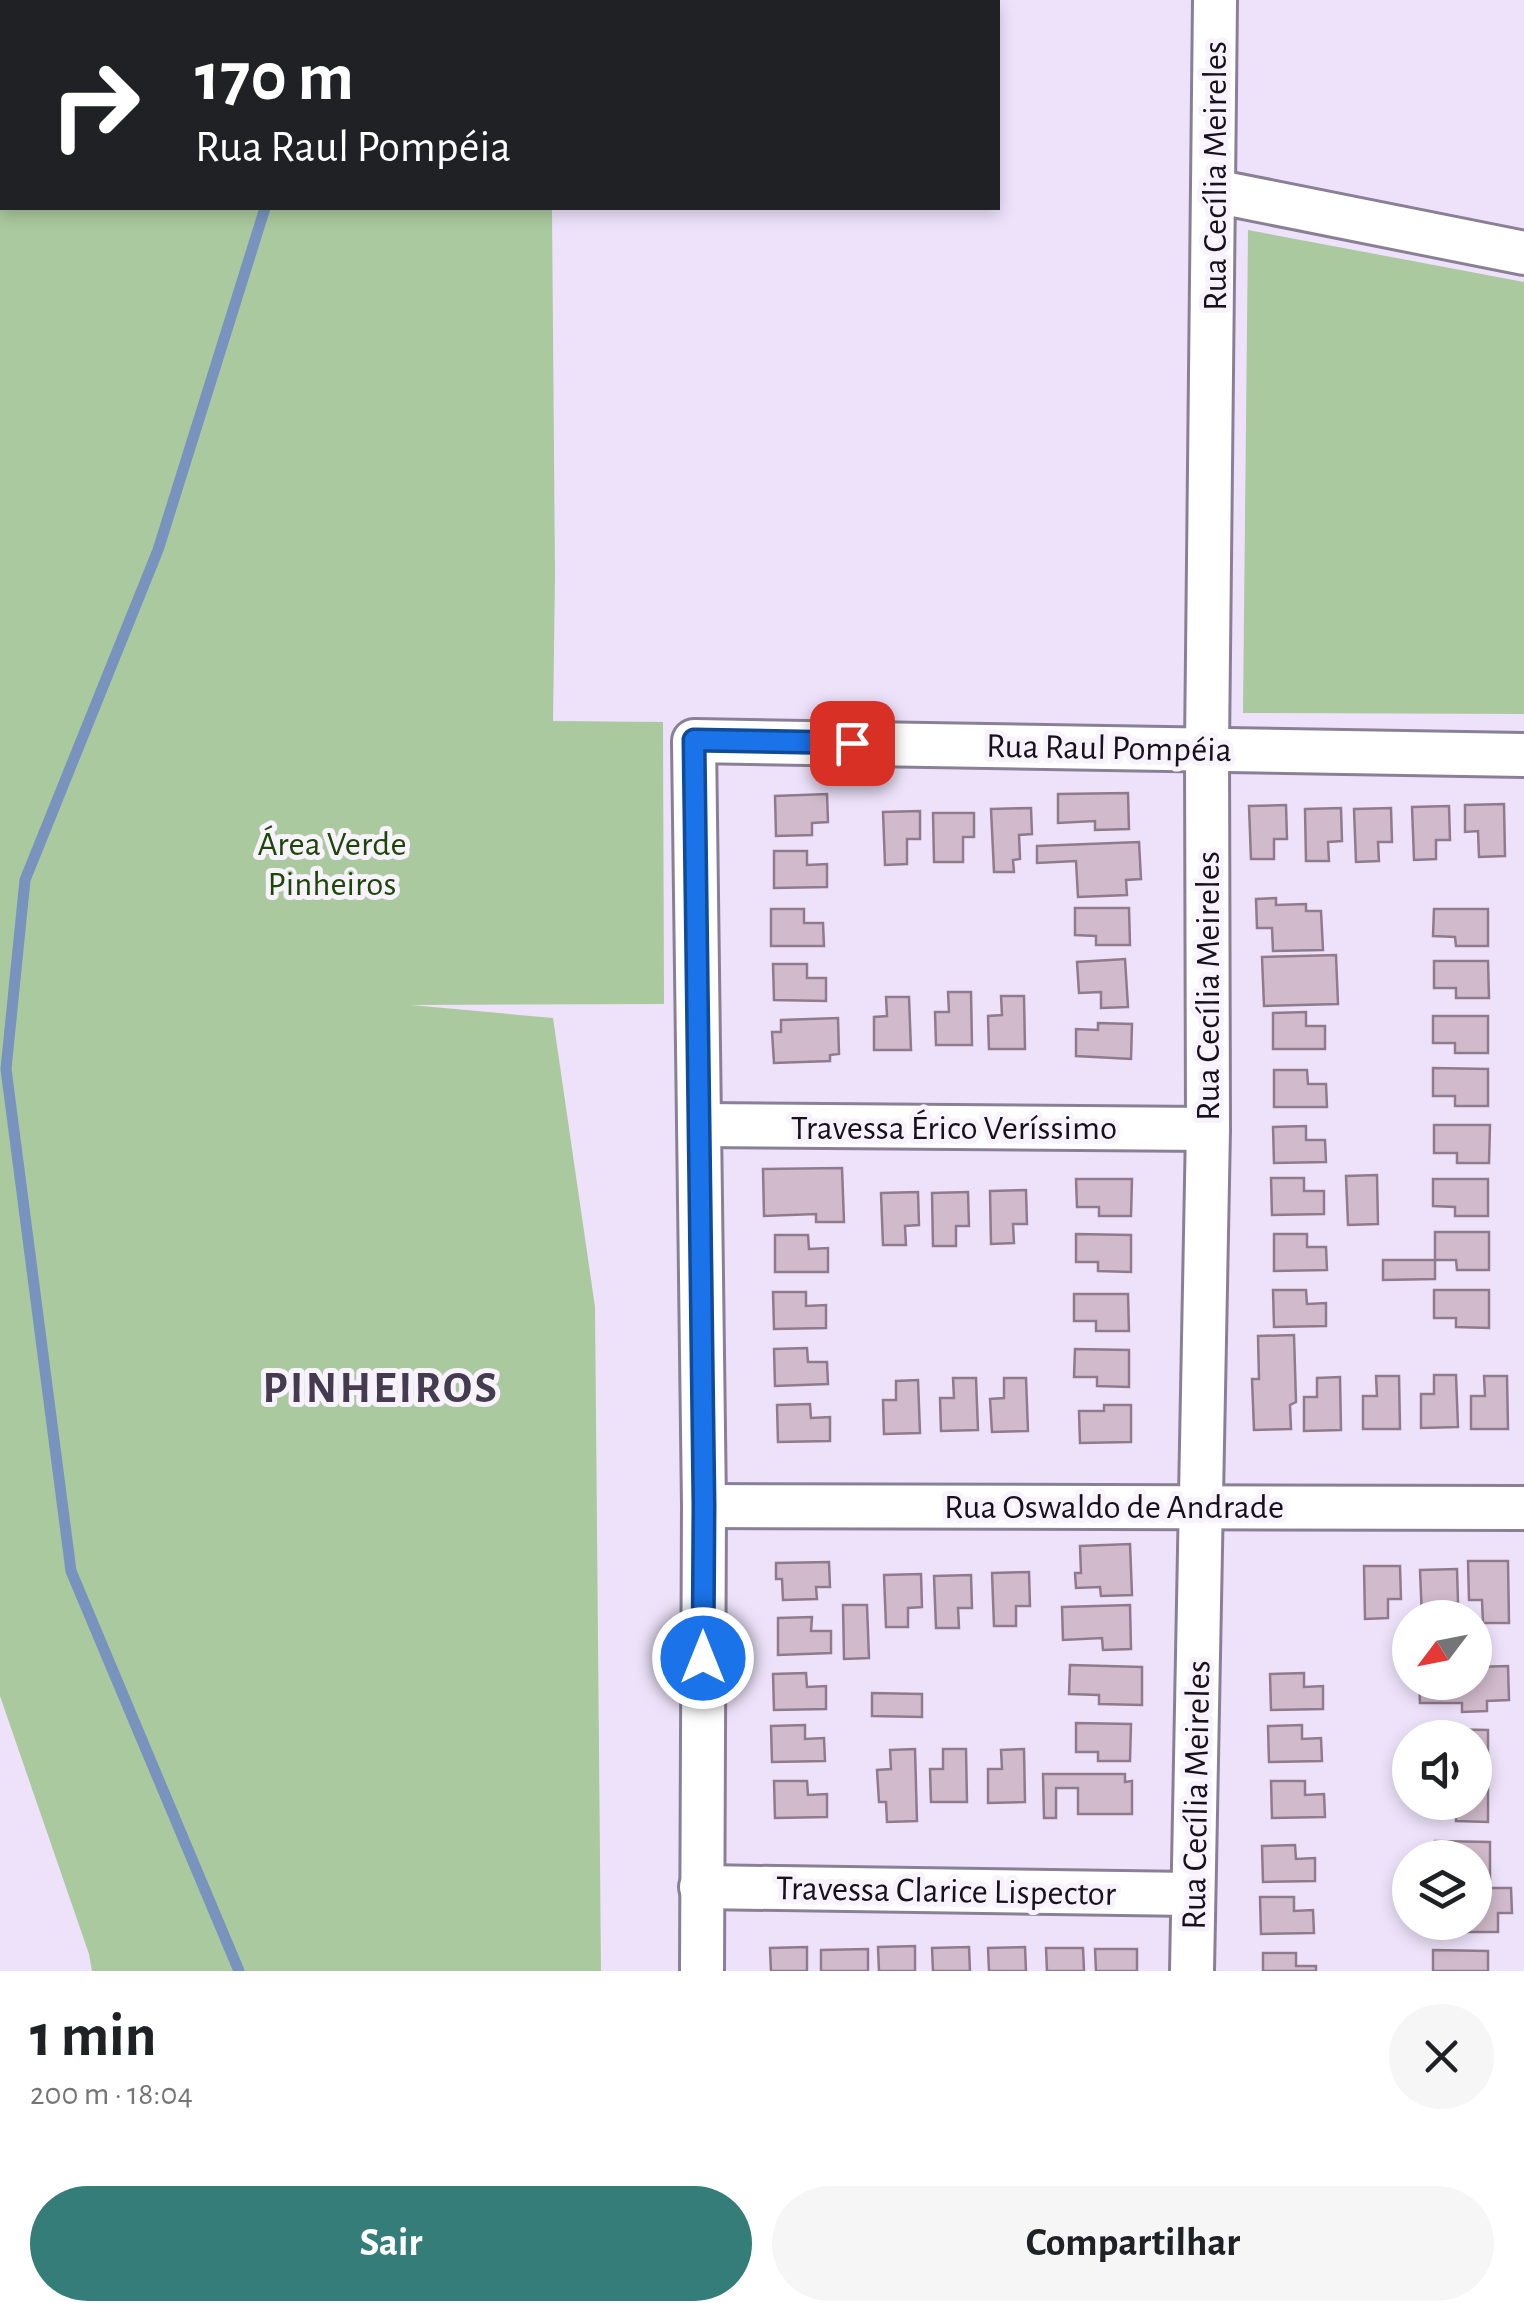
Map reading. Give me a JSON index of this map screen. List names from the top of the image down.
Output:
{
  "streets": {
    "street": [
      "Rua Cecília Meireles",
      "Rua Raul Pompéia",
      "Travessa Érico Veríssimo",
      "Rua Oswaldo de Andrade",
      "Travessa Clarice Lispector"
    ]
  },
  "crossings": [
    ["Rua Cecília Meireles", "Rua Raul Pompéia"],
    ["Rua Cecília Meireles", "Travessa Érico Veríssimo"],
    ["Rua Cecília Meireles", "Rua Oswaldo de Andrade"],
    ["Rua Cecília Meireles", "Travessa Clarice Lispector"],
    ["Rua Raul Pompéia", "Travessa Érico Veríssimo"]
  ],
  "districts": ["PINHEIROS"],
  "parks": ["Área Verde Pinheiros"],
  "north": "bottom left",
  "page": {
    "turn": ["170 m", "Rua Raul Pompéia"],
    "heading": ["1 min", "200 m · 18:04"],
    "buttons": ["Sair", "Compartilhar"]
  }
}
